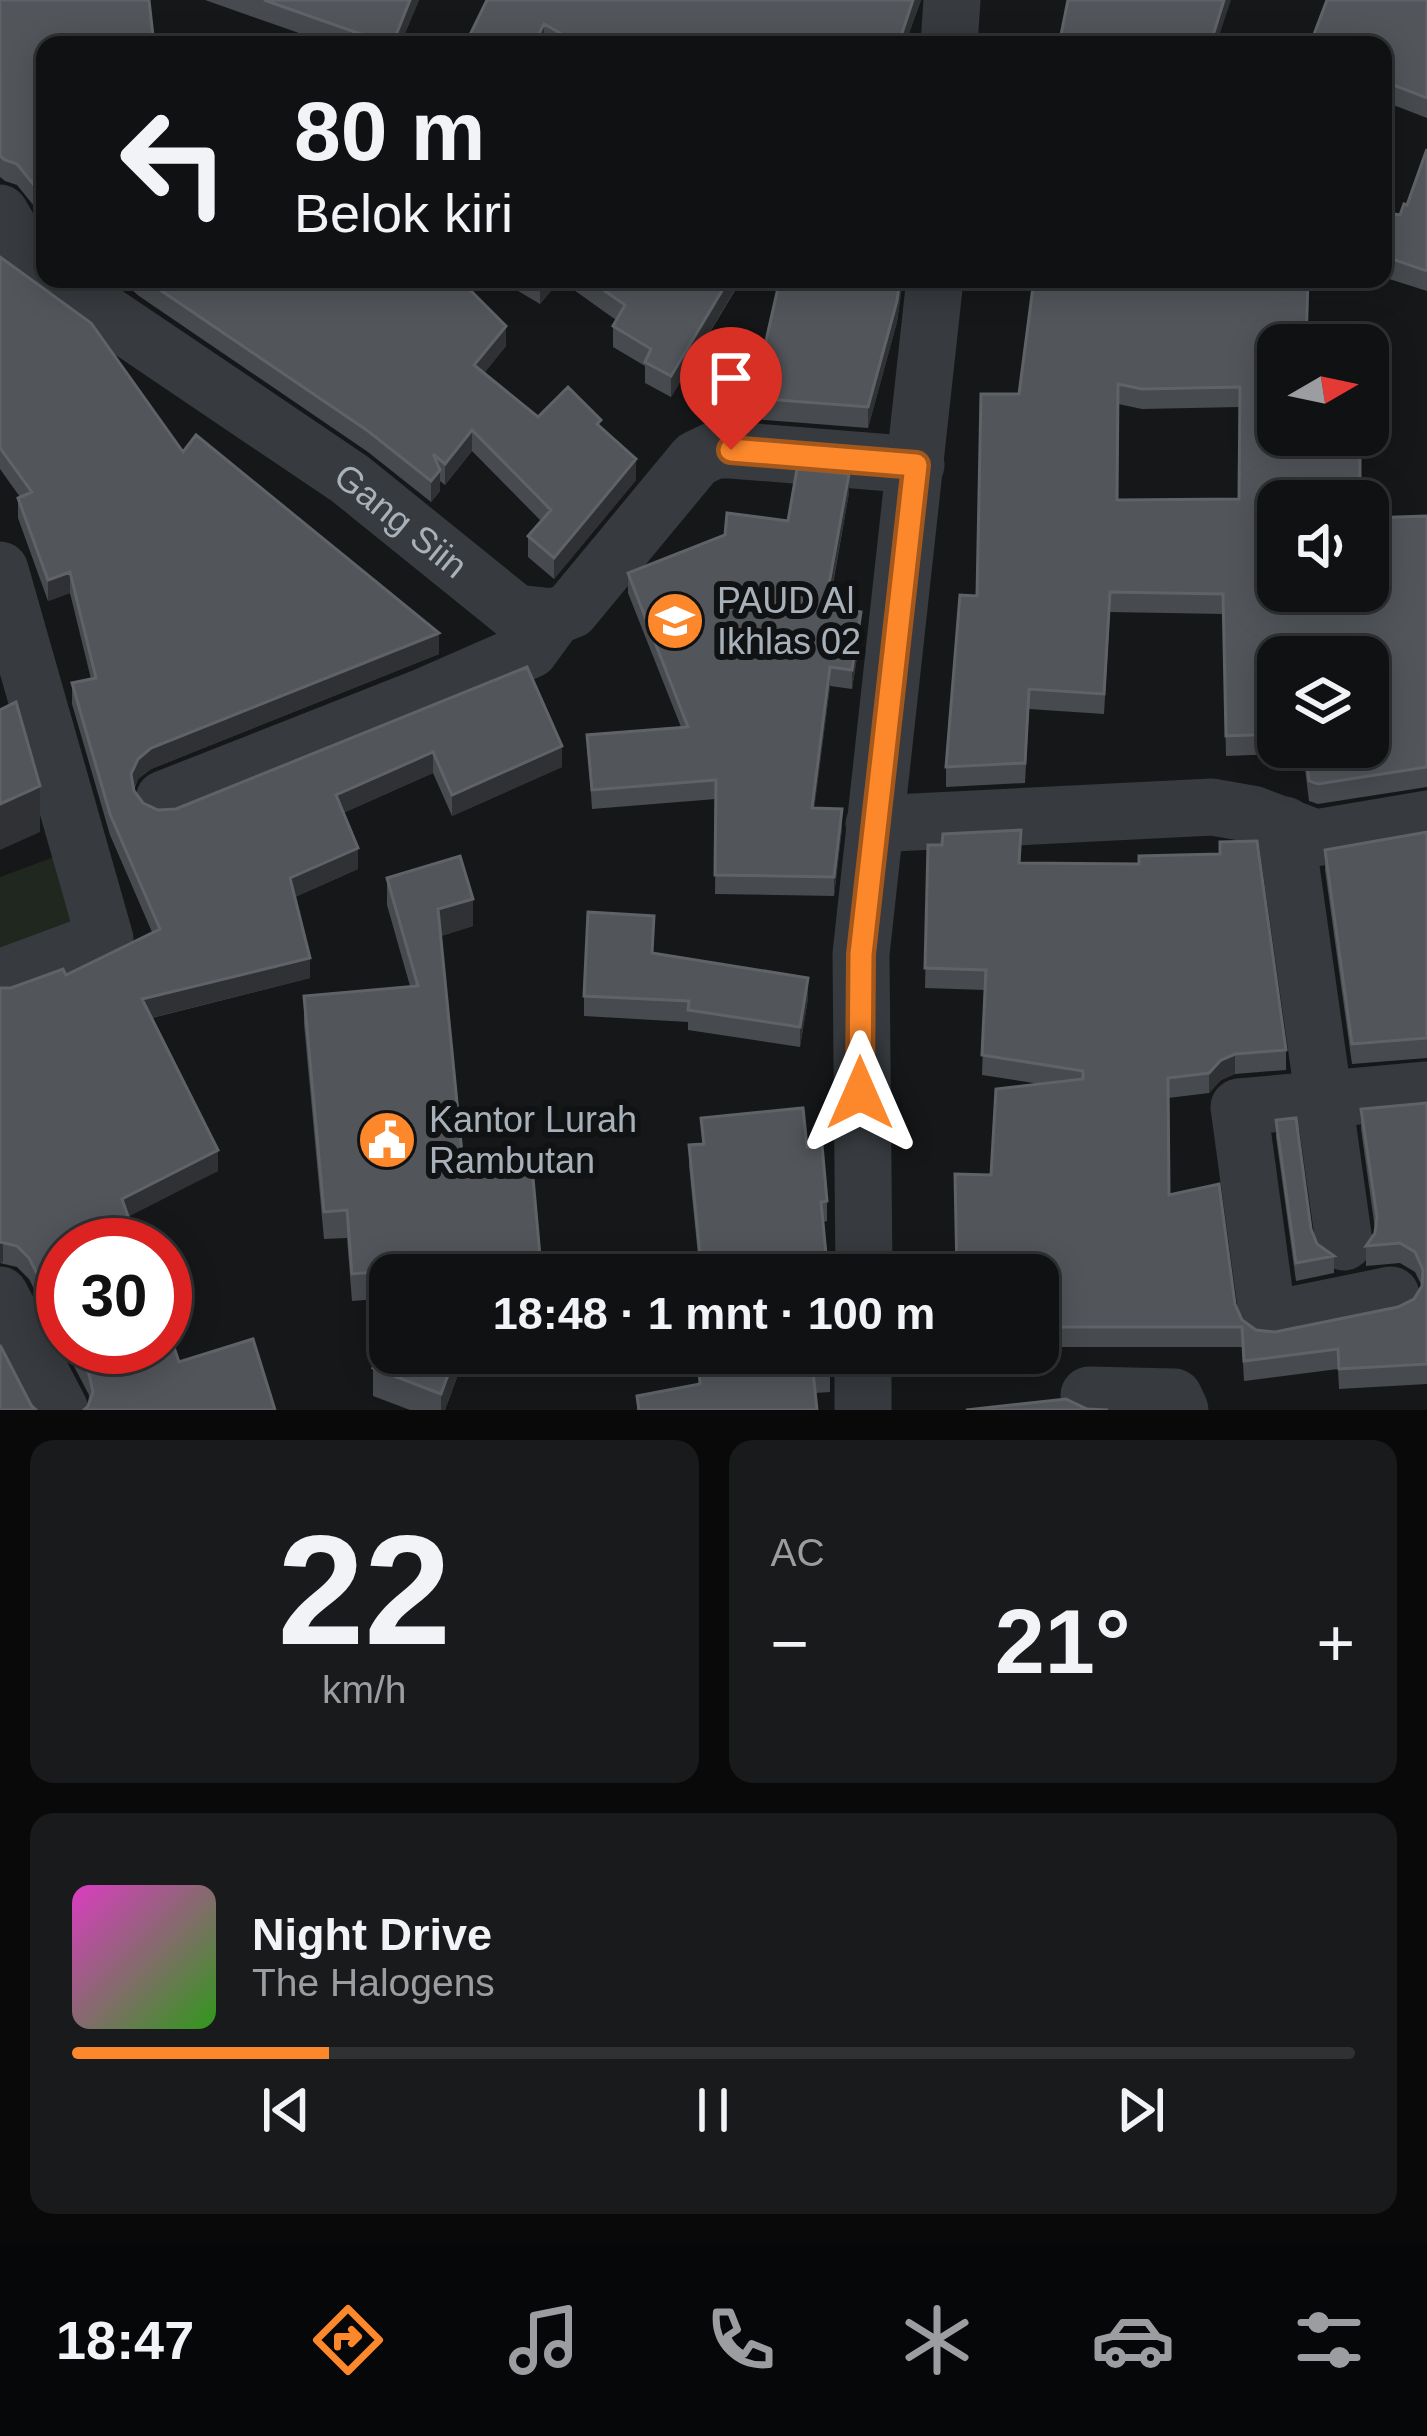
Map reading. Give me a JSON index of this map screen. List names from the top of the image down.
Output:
{
  "streets": {
    "street": ["Gang Siin"]
  },
  "places": {
    "school or university": ["PAUD Al Ikhlas 02"],
    "public building": ["Kantor Lurah Rambutan"]
  },
  "north": "right",
  "page": {
    "turn": ["80 m", "Belok kiri"],
    "limit": "30",
    "trip": "18:48 · 1 mnt · 100 m",
    "tile": [
      ["22", "km/h"],
      "AC"
    ],
    "heat": ["−", "21°", "+"],
    "song": ["Night Drive", "The Halogens"],
    "tabs": "18:47"
  }
}
